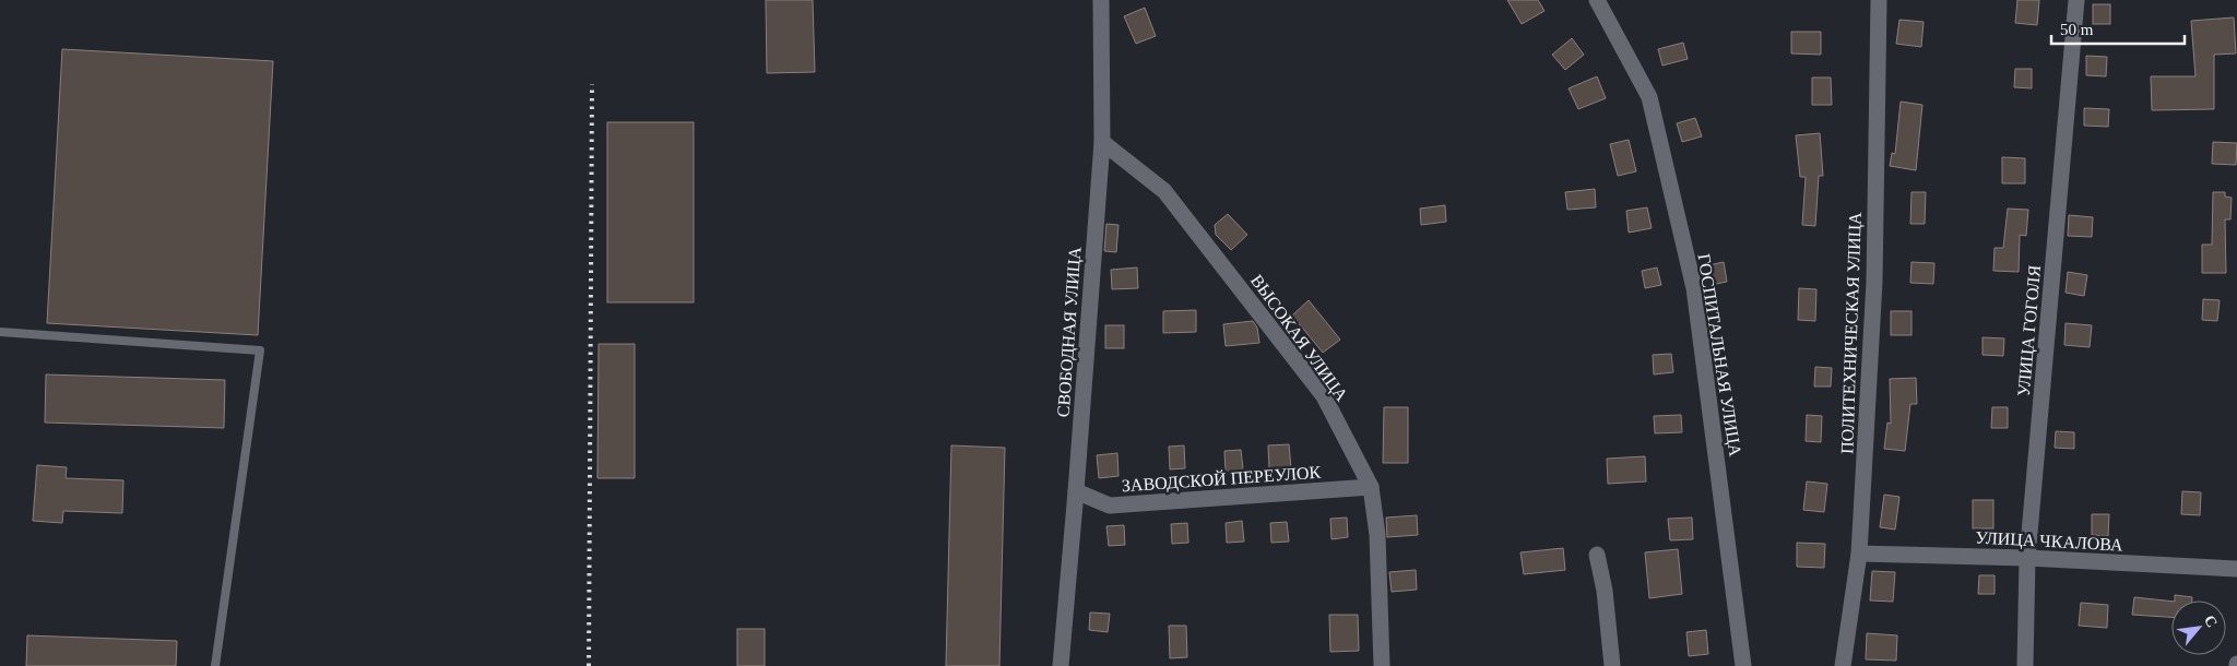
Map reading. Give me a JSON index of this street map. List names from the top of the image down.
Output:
{
  "streets": {
    "street": [
      "УЛИЦА ГОГОЛЯ",
      "СВОБОДНАЯ УЛИЦА",
      "ПОЛИТЕХНИЧЕСКАЯ УЛИЦА",
      "ВЫСОКАЯ УЛИЦА",
      "ГОСПИТАЛЬНАЯ УЛИЦА",
      "ЗАВОДСКОЙ ПЕРЕУЛОК",
      "УЛИЦА ЧКАЛОВА"
    ]
  },
  "crossings": [
    ["УЛИЦА ГОГОЛЯ", "УЛИЦА ЧКАЛОВА"],
    ["СВОБОДНАЯ УЛИЦА", "ВЫСОКАЯ УЛИЦА"],
    ["СВОБОДНАЯ УЛИЦА", "ЗАВОДСКОЙ ПЕРЕУЛОК"],
    ["ПОЛИТЕХНИЧЕСКАЯ УЛИЦА", "УЛИЦА ЧКАЛОВА"],
    ["ВЫСОКАЯ УЛИЦА", "ЗАВОДСКОЙ ПЕРЕУЛОК"]
  ],
  "scale_bar": "50 m",
  "north": "top right"
}
